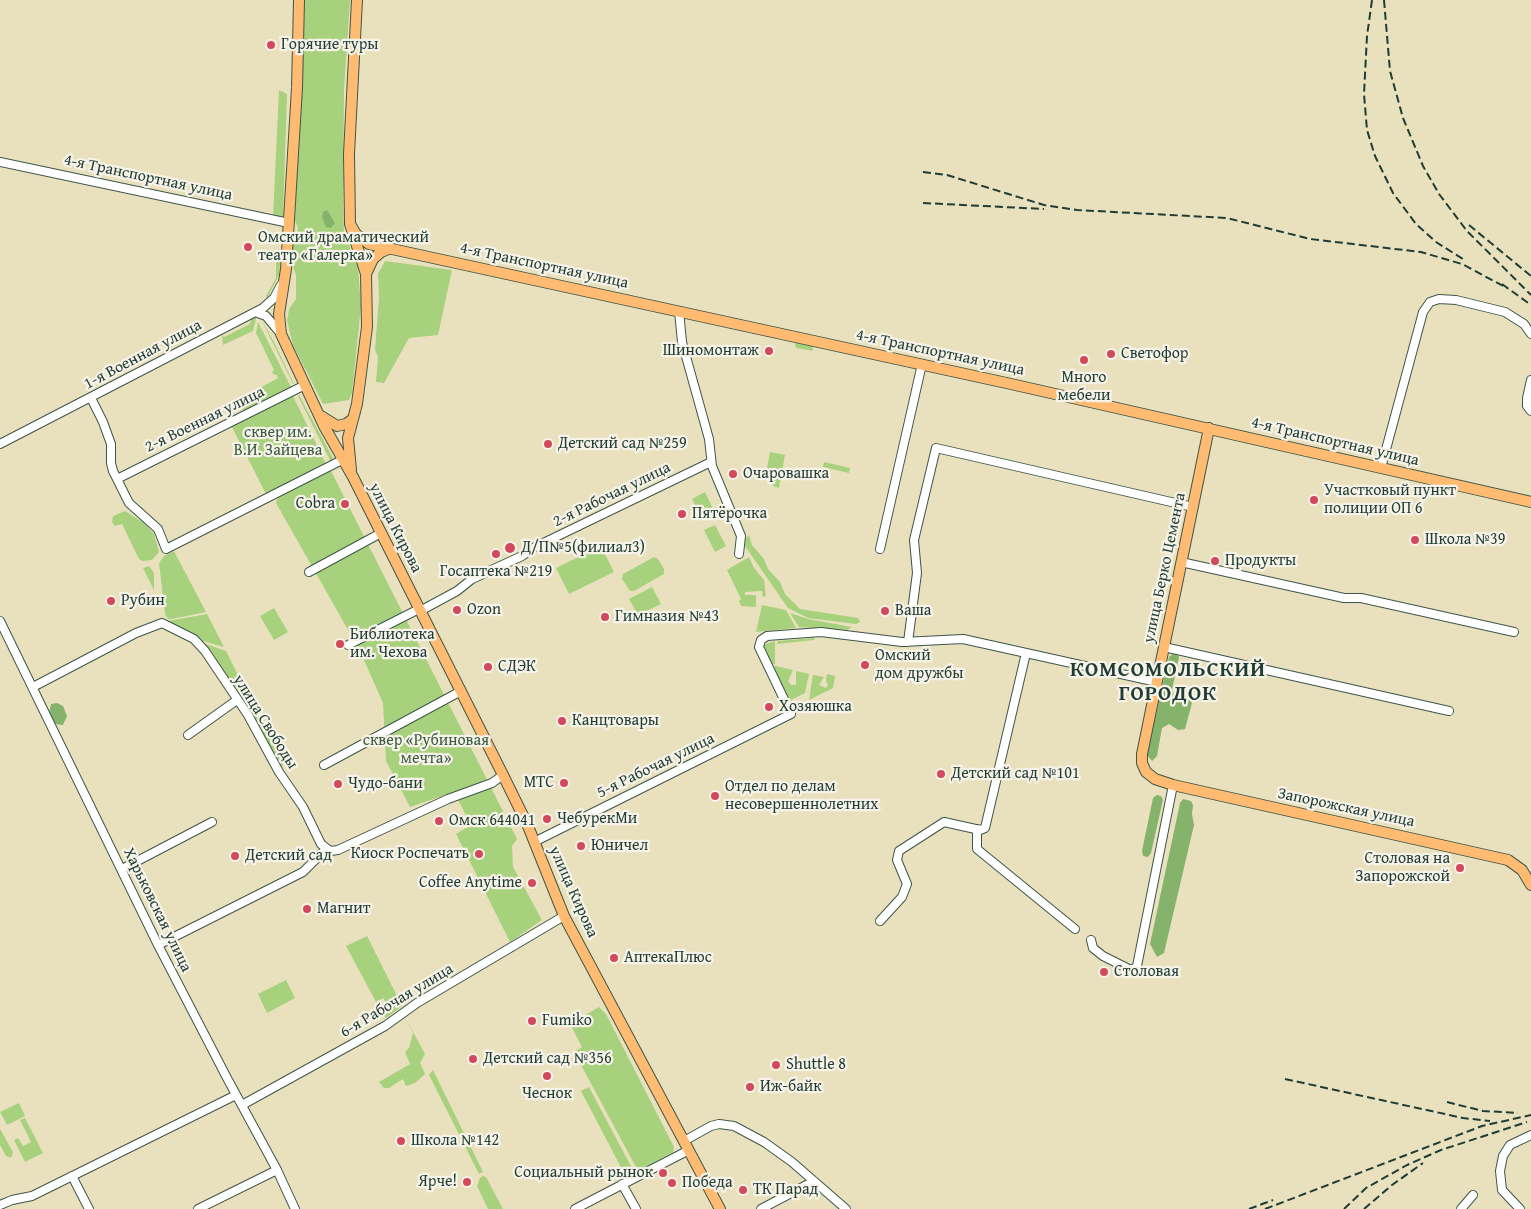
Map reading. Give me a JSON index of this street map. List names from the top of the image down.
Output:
{
  "streets": {
    "main road": [
      "4-я Транспортная улица",
      "улица Кирова",
      "улица Берко Цемента",
      "Запорожская улица"
    ],
    "street": [
      "1-я Военная улица",
      "2-я Военная улица",
      "2-я Рабочая улица",
      "улица Свободы",
      "5-я Рабочая улица",
      "Харьковская улица",
      "6-я Рабочая улица"
    ]
  },
  "crossings": [
    ["4-я Транспортная улица", "улица Кирова"],
    ["4-я Транспортная улица", "улица Берко Цемента"],
    ["2-я Военная улица", "улица Кирова"],
    ["2-я Рабочая улица", "улица Кирова"],
    ["улица Кирова", "5-я Рабочая улица"],
    ["улица Кирова", "6-я Рабочая улица"],
    ["улица Берко Цемента", "Запорожская улица"],
    ["улица Свободы", "Харьковская улица"],
    ["Харьковская улица", "6-я Рабочая улица"]
  ],
  "districts": ["КОМСОМОЛЬСКИЙ ГОРОДОК"],
  "parks": ["сквер им. В.И. Зайцева", "сквер «Рубиновая мечта»"],
  "places": [
    "Горячие туры",
    "Омский драматический театр «Галерка»",
    "Шиномонтаж",
    "Светофор",
    "Много мебели",
    "Детский сад №259",
    "Очаровашка",
    "Участковый пункт полиции ОП 6",
    "Cobra",
    "Пятёрочка",
    "Школа №39",
    "Д/П№5(филиал3)",
    "Госаптека №219",
    "Продукты",
    "Рубин",
    "Ozon",
    "Ваша",
    "Гимназия №43",
    "Библиотека им. Чехова",
    "Омский дом дружбы",
    "СДЭК",
    "Хозяюшка",
    "Канцтовары",
    "Детский сад №101",
    "МТС",
    "Чудо-бани",
    "Отдел по делам несовершеннолетних",
    "ЧебурекМи",
    "Омск 644041",
    "Юничел",
    "Киоск Роспечать",
    "Детский сад",
    "Столовая на Запорожской",
    "Coffee Anytime",
    "Магнит",
    "АптекаПлюс",
    "Столовая",
    "Fumiko",
    "Детский сад №356",
    "Shuttle 8",
    "Чеснок",
    "Иж-байк",
    "Школа №142",
    "Социальный рынок",
    "Ярче!",
    "Победа",
    "ТК Парад"
  ]
}
